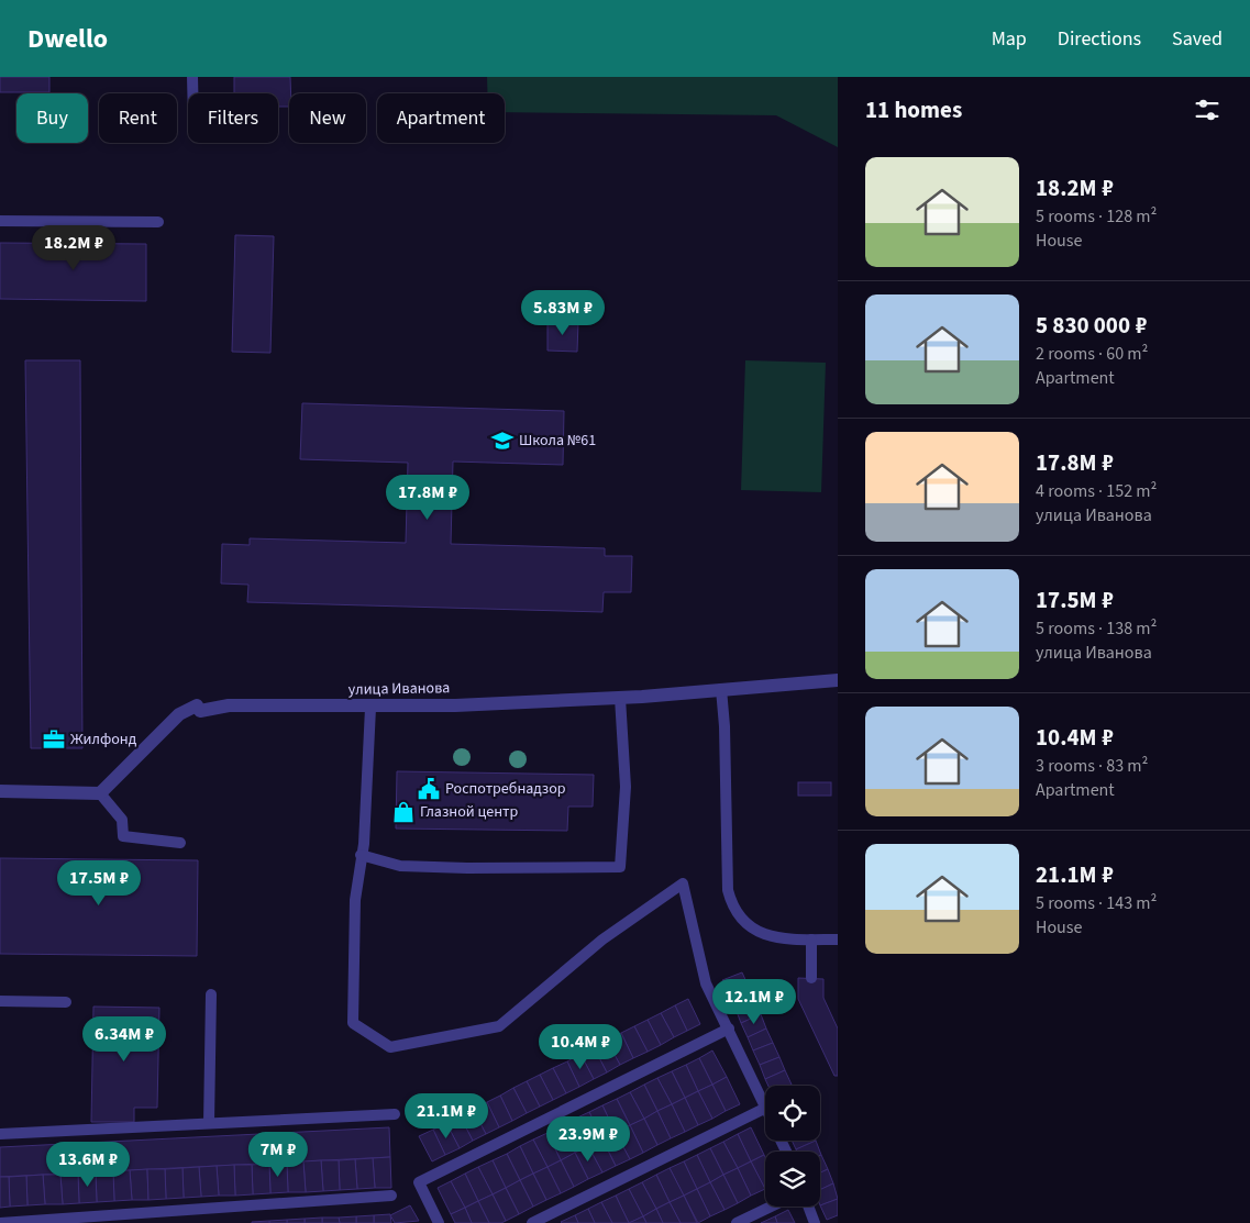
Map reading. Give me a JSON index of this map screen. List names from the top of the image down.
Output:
{
  "streets": {
    "street": ["улица Иванова"]
  },
  "places": {
    "school or university": ["Школа №61"],
    "office": ["Жилфонд"],
    "public building": ["Роспотребнадзор"],
    "shop": ["Глазной центр"]
  },
  "page": {
    "header": "Dwello",
    "nav": ["Map", "Directions", "Saved"],
    "heading": "11 homes",
    "chip": [
      "Buy",
      "Rent",
      "Filters",
      "New",
      "Apartment"
    ],
    "list": [
      {
        "name": "18.2M ₽",
        "note": "5 rooms · 128 m² · House"
      },
      {
        "name": "5 830 000 ₽",
        "note": "2 rooms · 60 m² · Apartment"
      },
      {
        "name": "17.8M ₽",
        "note": "4 rooms · 152 m² · улица Иванова"
      },
      {
        "name": "17.5M ₽",
        "note": "5 rooms · 138 m² · улица Иванова"
      },
      {
        "name": "10.4M ₽",
        "note": "3 rooms · 83 m² · Apartment"
      },
      {
        "name": "21.1M ₽",
        "note": "5 rooms · 143 m² · House"
      }
    ],
    "price": [
      "18.2M ₽",
      "5.83M ₽",
      "17.8M ₽",
      "17.5M ₽",
      "12.1M ₽",
      "6.34M ₽",
      "10.4M ₽",
      "21.1M ₽",
      "23.9M ₽",
      "7M ₽",
      "13.6M ₽"
    ]
  }
}
